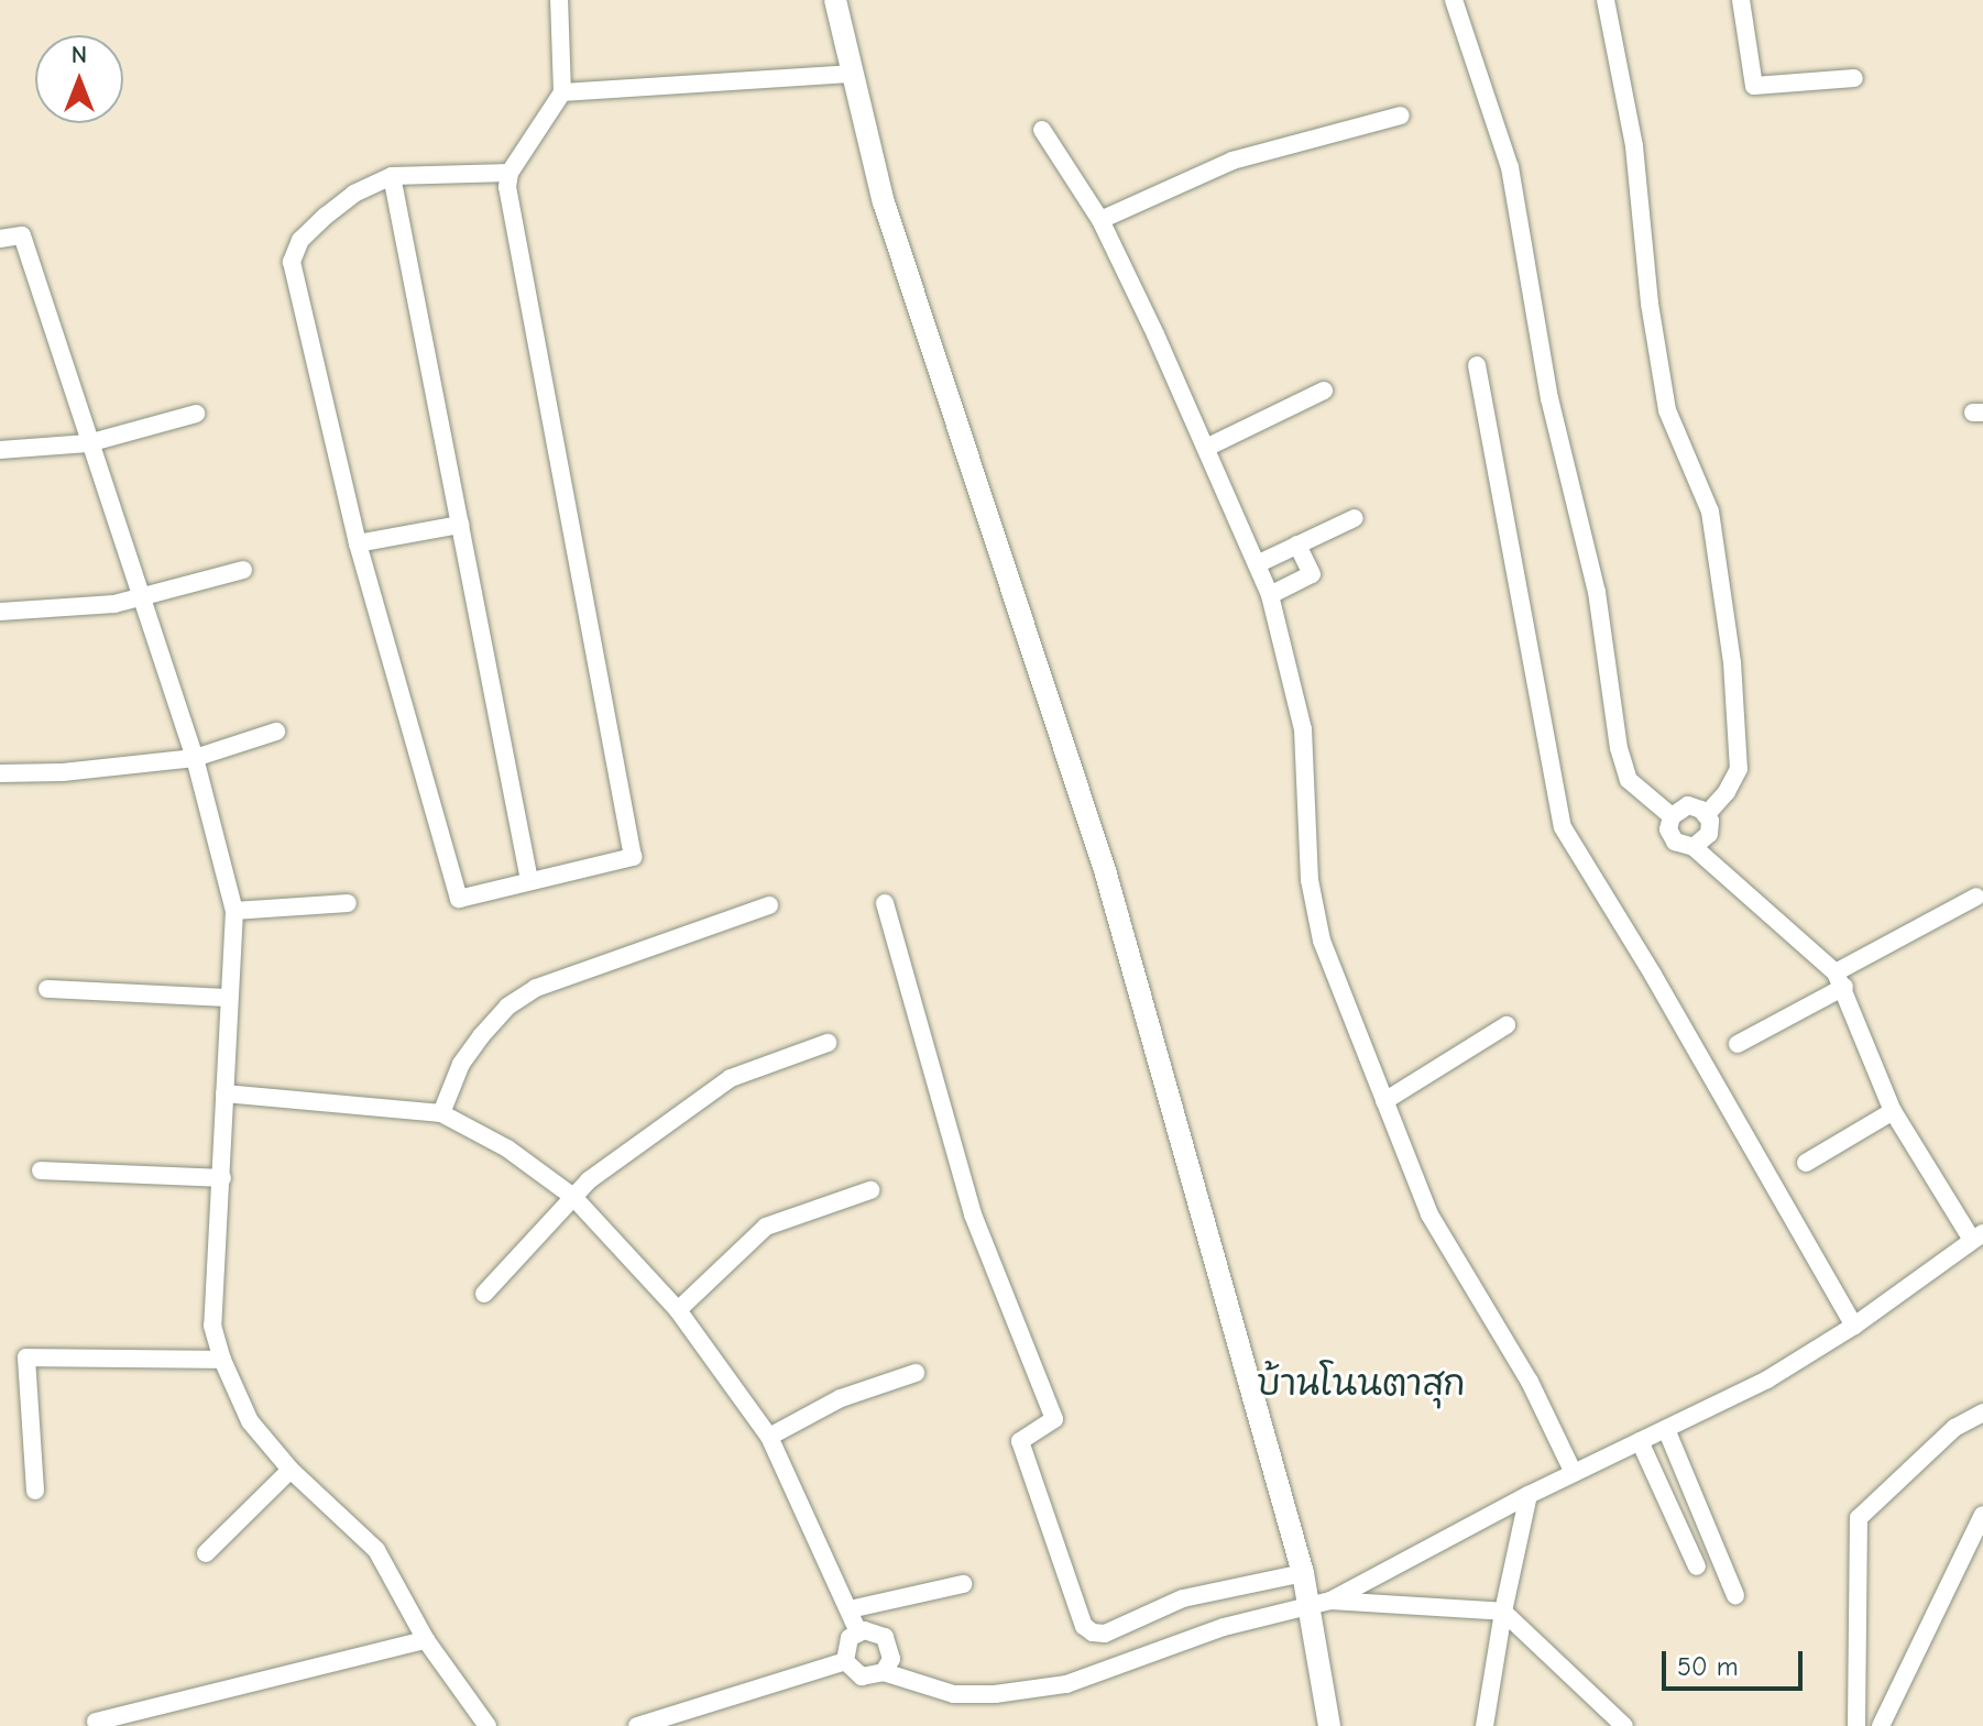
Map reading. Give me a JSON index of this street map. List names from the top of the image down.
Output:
{
  "districts": ["บ้านโนนตาสุก"],
  "scale_bar": "50 m",
  "north": "top"
}
